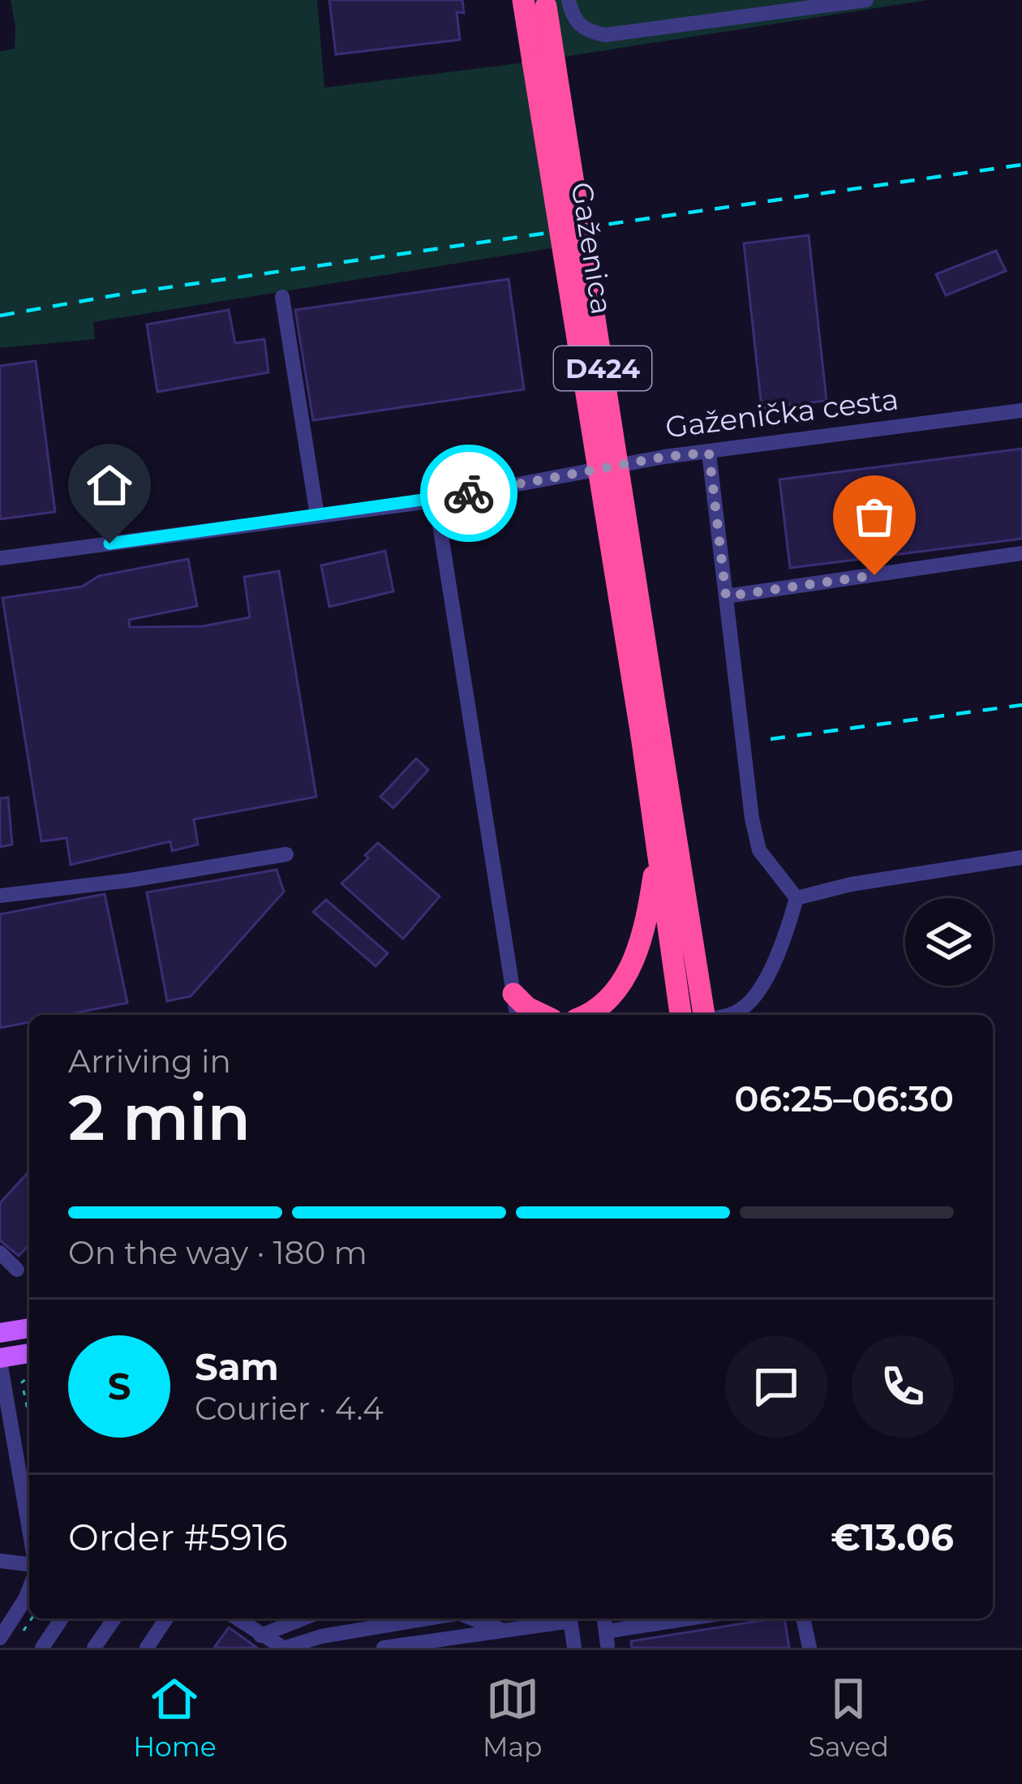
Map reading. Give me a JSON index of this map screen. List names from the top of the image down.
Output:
{
  "streets": {
    "highway": ["Gaženica", "D424"],
    "street": ["Gaženička cesta"]
  },
  "crossings": [
    ["Gaženica", "D424"]
  ],
  "page": {
    "heading": ["2 min", "Arriving in", "06:25–06:30"],
    "panel": [
      "Sam",
      "Courier · 4.4",
      "Order #5916",
      "€13.06"
    ],
    "bar": "On the way · 180 m",
    "round": "S",
    "tabs": ["Home", "Map", "Saved"]
  }
}
